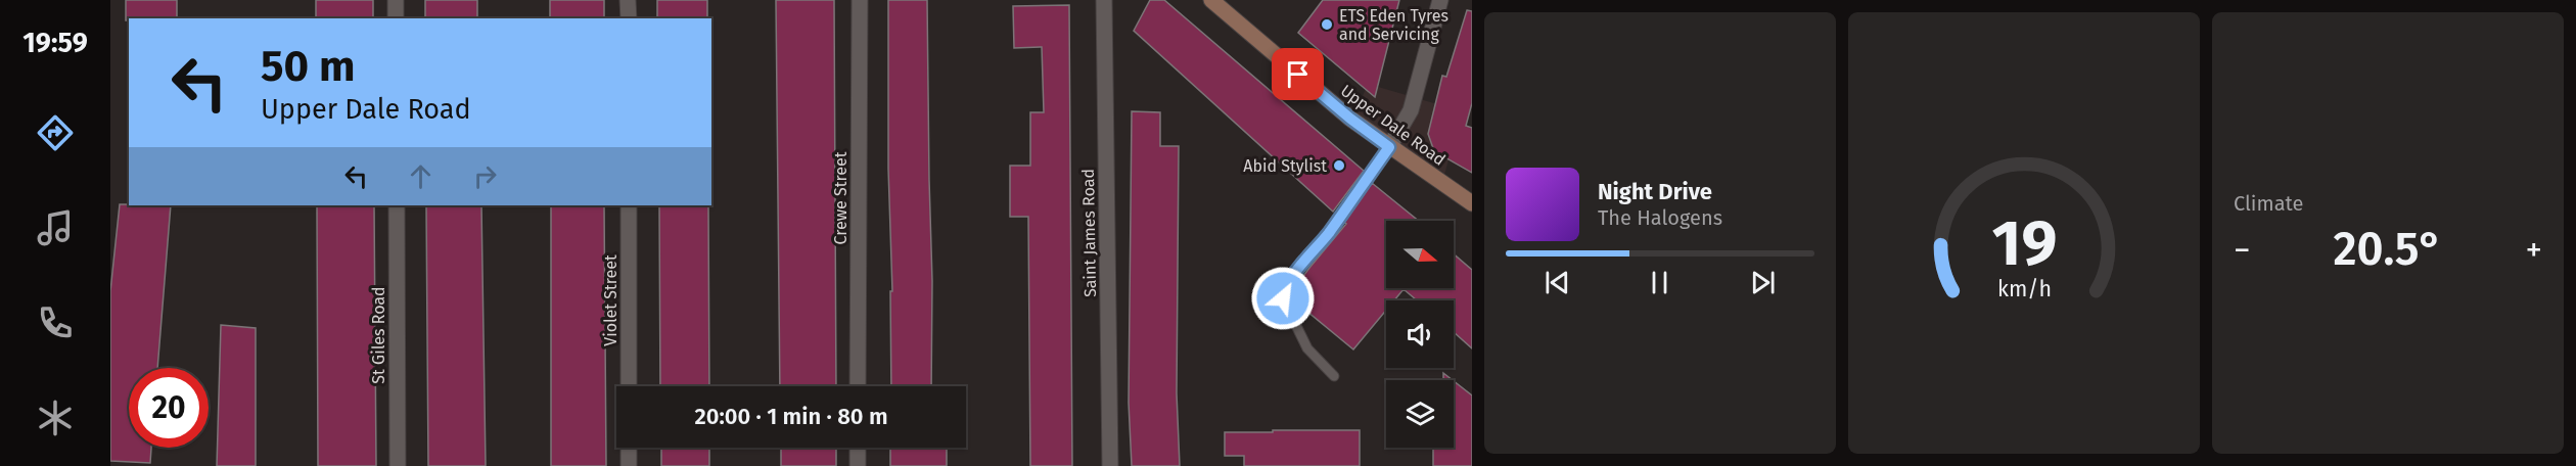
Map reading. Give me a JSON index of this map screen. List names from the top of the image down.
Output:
{
  "streets": {
    "street": [
      "Upper Dale Road",
      "Crewe Street",
      "Saint James Road",
      "Violet Street",
      "St Giles Road"
    ]
  },
  "places": ["ETS Eden Tyres and Servicing", "Abid Stylist"],
  "north": "right",
  "page": {
    "tabs": "19:59",
    "tile": "Climate",
    "turn": ["50 m", "Upper Dale Road"],
    "song": ["Night Drive", "The Halogens"],
    "heat": ["−", "20.5°", "+"],
    "limit": "20",
    "trip": "20:00 · 1 min · 80 m",
    "gauge": ["19", "km/h"]
  }
}
